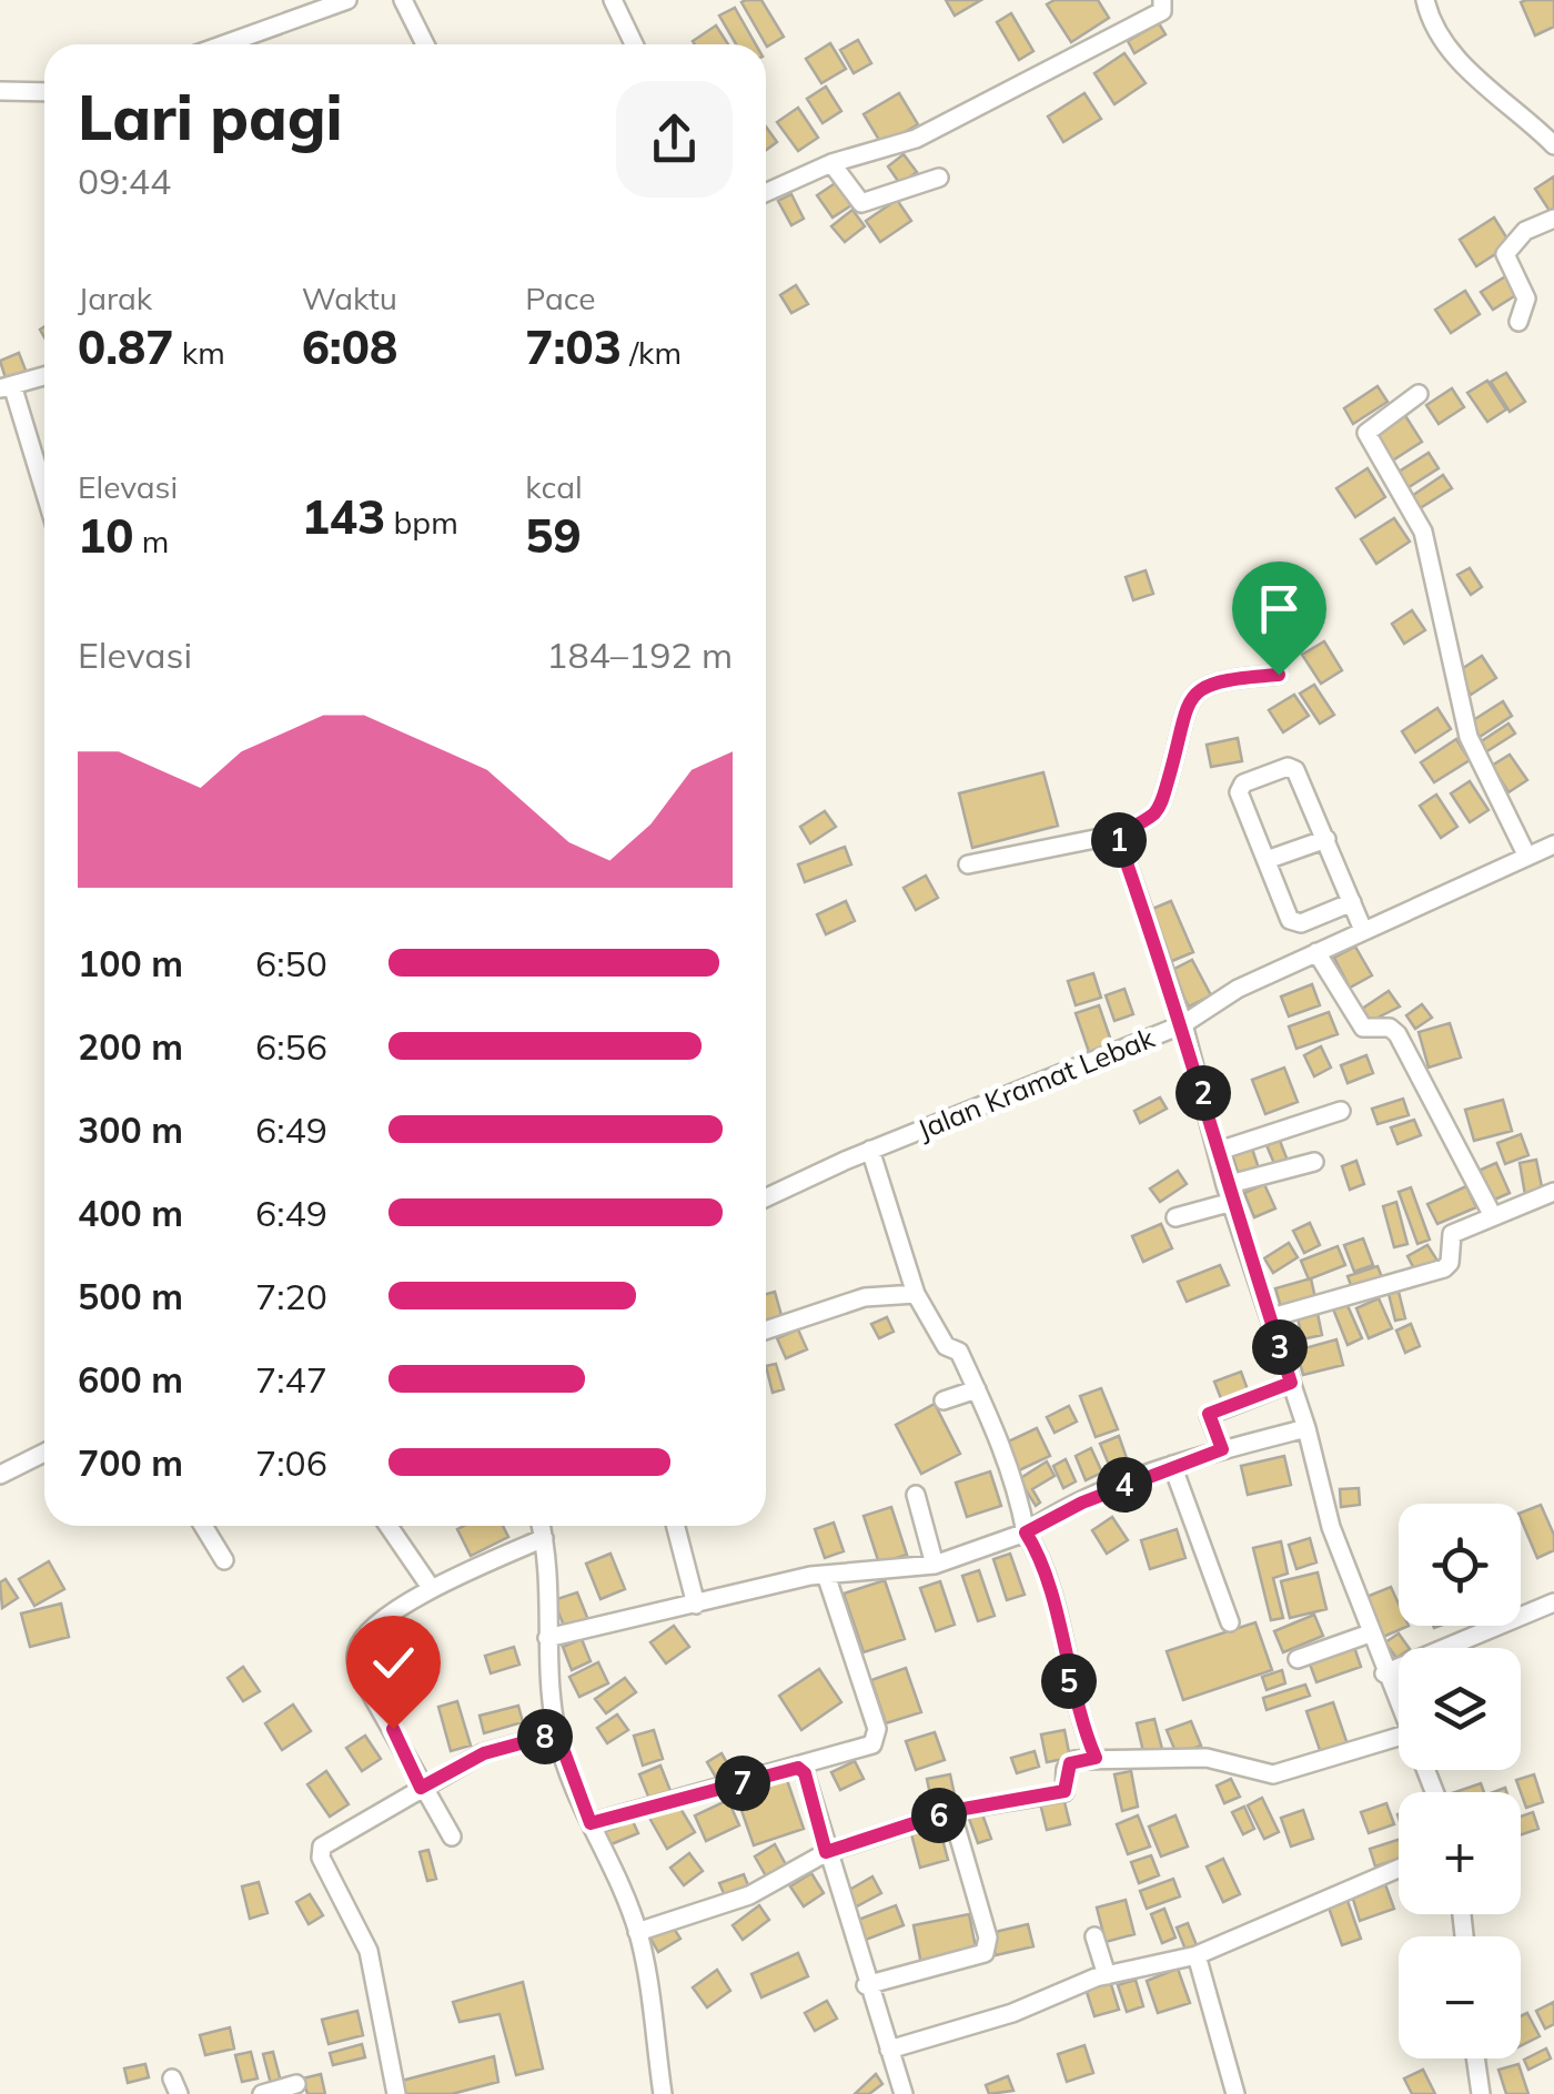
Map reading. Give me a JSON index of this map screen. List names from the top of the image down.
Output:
{
  "streets": {
    "street": ["Jalan Kramat Lebak"]
  },
  "page": {
    "heading": ["Lari pagi", "09:44"],
    "stats": [
      ["Jarak", "0.87 km"],
      ["Waktu", "6:08"],
      ["Pace", "7:03 /km"],
      ["Elevasi", "10 m"],
      ["143 bpm"],
      ["kcal", "59"]
    ],
    "chart": ["Elevasi", "184–192 m"],
    "pins": [
      "1",
      "2",
      "3",
      "4",
      "5",
      "8",
      "7",
      "6"
    ],
    "list": [
      {
        "name": "100 m",
        "note": "6:50"
      },
      {
        "name": "200 m",
        "note": "6:56"
      },
      {
        "name": "300 m",
        "note": "6:49"
      },
      {
        "name": "400 m",
        "note": "6:49"
      },
      {
        "name": "500 m",
        "note": "7:20"
      },
      {
        "name": "600 m",
        "note": "7:47"
      },
      {
        "name": "700 m",
        "note": "7:06"
      }
    ],
    "map_buttons": ["+", "−"]
  }
}
